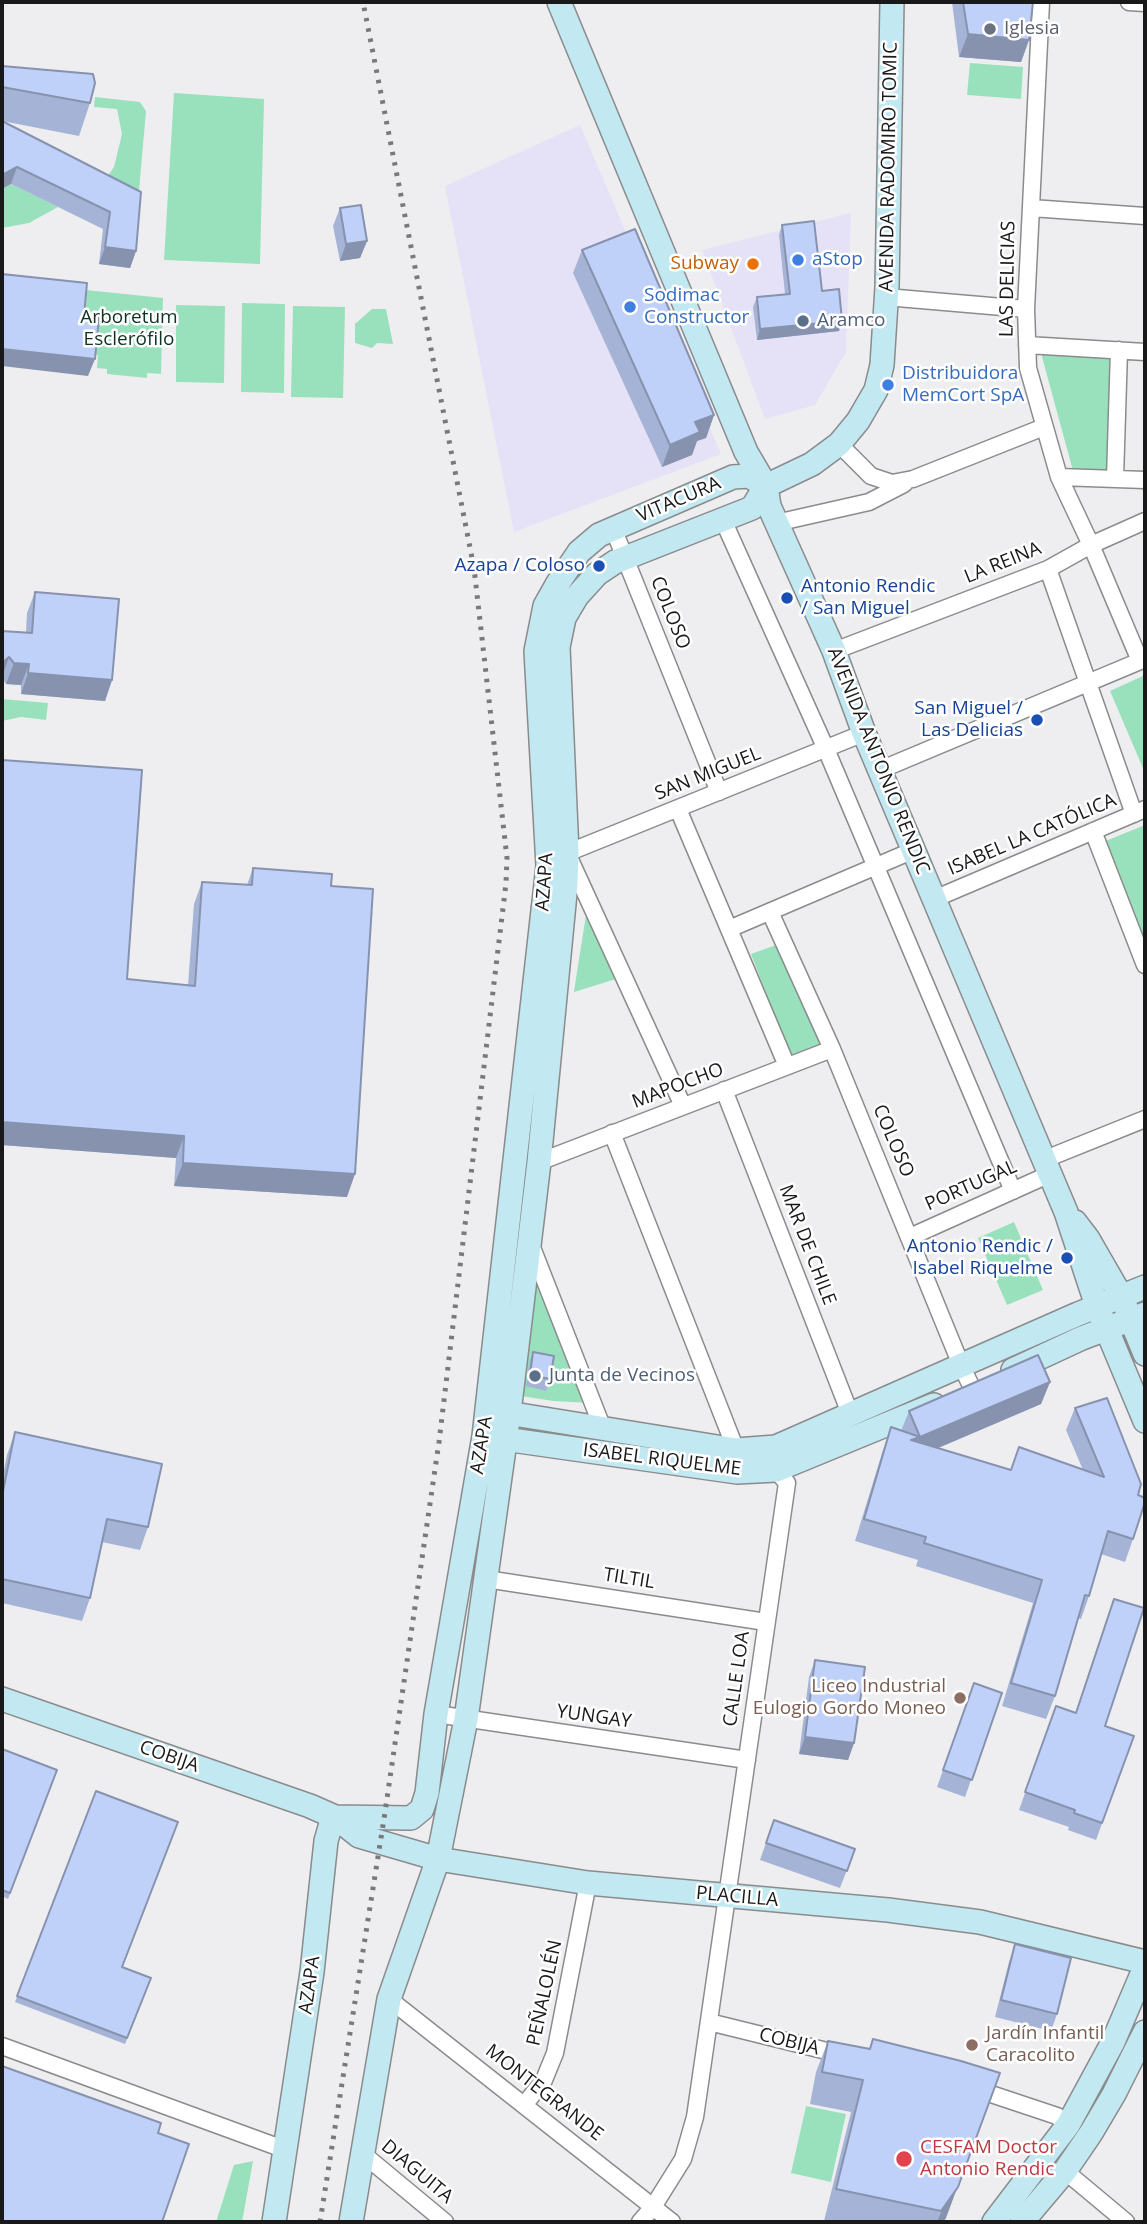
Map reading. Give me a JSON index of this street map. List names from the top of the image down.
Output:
{
  "streets": {
    "street": [
      "AVENIDA RADOMIRO TOMIC",
      "LAS DELICIAS",
      "VITACURA",
      "LA REINA",
      "COLOSO",
      "AVENIDA ANTONIO RENDIC",
      "SAN MIGUEL",
      "ISABEL LA CATÓLICA",
      "AZAPA",
      "MAPOCHO",
      "PORTUGAL",
      "MAR DE CHILE",
      "ISABEL RIQUELME",
      "TILTIL",
      "CALLE LOA",
      "YUNGAY",
      "COBIJA",
      "PLACILLA",
      "PEÑALOLÉN",
      "MONTEGRANDE",
      "DIAGUITA"
    ]
  },
  "crossings": [
    ["AVENIDA RADOMIRO TOMIC", "VITACURA"],
    ["AVENIDA RADOMIRO TOMIC", "AVENIDA ANTONIO RENDIC"],
    ["LAS DELICIAS", "LA REINA"],
    ["VITACURA", "COLOSO"],
    ["VITACURA", "AVENIDA ANTONIO RENDIC"],
    ["VITACURA", "AZAPA"],
    ["LA REINA", "AVENIDA ANTONIO RENDIC"],
    ["COLOSO", "SAN MIGUEL"],
    ["COLOSO", "MAPOCHO"],
    ["COLOSO", "PORTUGAL"],
    ["COLOSO", "ISABEL RIQUELME"],
    ["AVENIDA ANTONIO RENDIC", "SAN MIGUEL"],
    ["AVENIDA ANTONIO RENDIC", "ISABEL LA CATÓLICA"],
    ["AVENIDA ANTONIO RENDIC", "PORTUGAL"],
    ["AVENIDA ANTONIO RENDIC", "ISABEL RIQUELME"],
    ["SAN MIGUEL", "AZAPA"],
    ["AZAPA", "MAPOCHO"],
    ["AZAPA", "ISABEL RIQUELME"],
    ["AZAPA", "TILTIL"],
    ["AZAPA", "YUNGAY"],
    ["AZAPA", "COBIJA"],
    ["AZAPA", "PLACILLA"],
    ["AZAPA", "MONTEGRANDE"],
    ["AZAPA", "DIAGUITA"],
    ["MAPOCHO", "MAR DE CHILE"],
    ["MAR DE CHILE", "ISABEL RIQUELME"],
    ["ISABEL RIQUELME", "CALLE LOA"],
    ["TILTIL", "CALLE LOA"],
    ["CALLE LOA", "YUNGAY"],
    ["CALLE LOA", "COBIJA"],
    ["CALLE LOA", "PLACILLA"],
    ["CALLE LOA", "MONTEGRANDE"],
    ["COBIJA", "PLACILLA"],
    ["PLACILLA", "PEÑALOLÉN"],
    ["PEÑALOLÉN", "MONTEGRANDE"]
  ],
  "parks": ["Arboretum Esclerófilo"],
  "places": [
    "Iglesia",
    "aStop",
    "Subway",
    "Sodimac Constructor",
    "Aramco",
    "Distribuidora MemCort SpA",
    "Azapa / Coloso",
    "Antonio Rendic / San Miguel",
    "San Miguel / Las Delicias",
    "Antonio Rendic / Isabel Riquelme",
    "Junta de Vecinos",
    "Liceo Industrial Eulogio Gordo Moneo",
    "Jardín Infantil Caracolito",
    "CESFAM Doctor Antonio Rendic"
  ]
}
